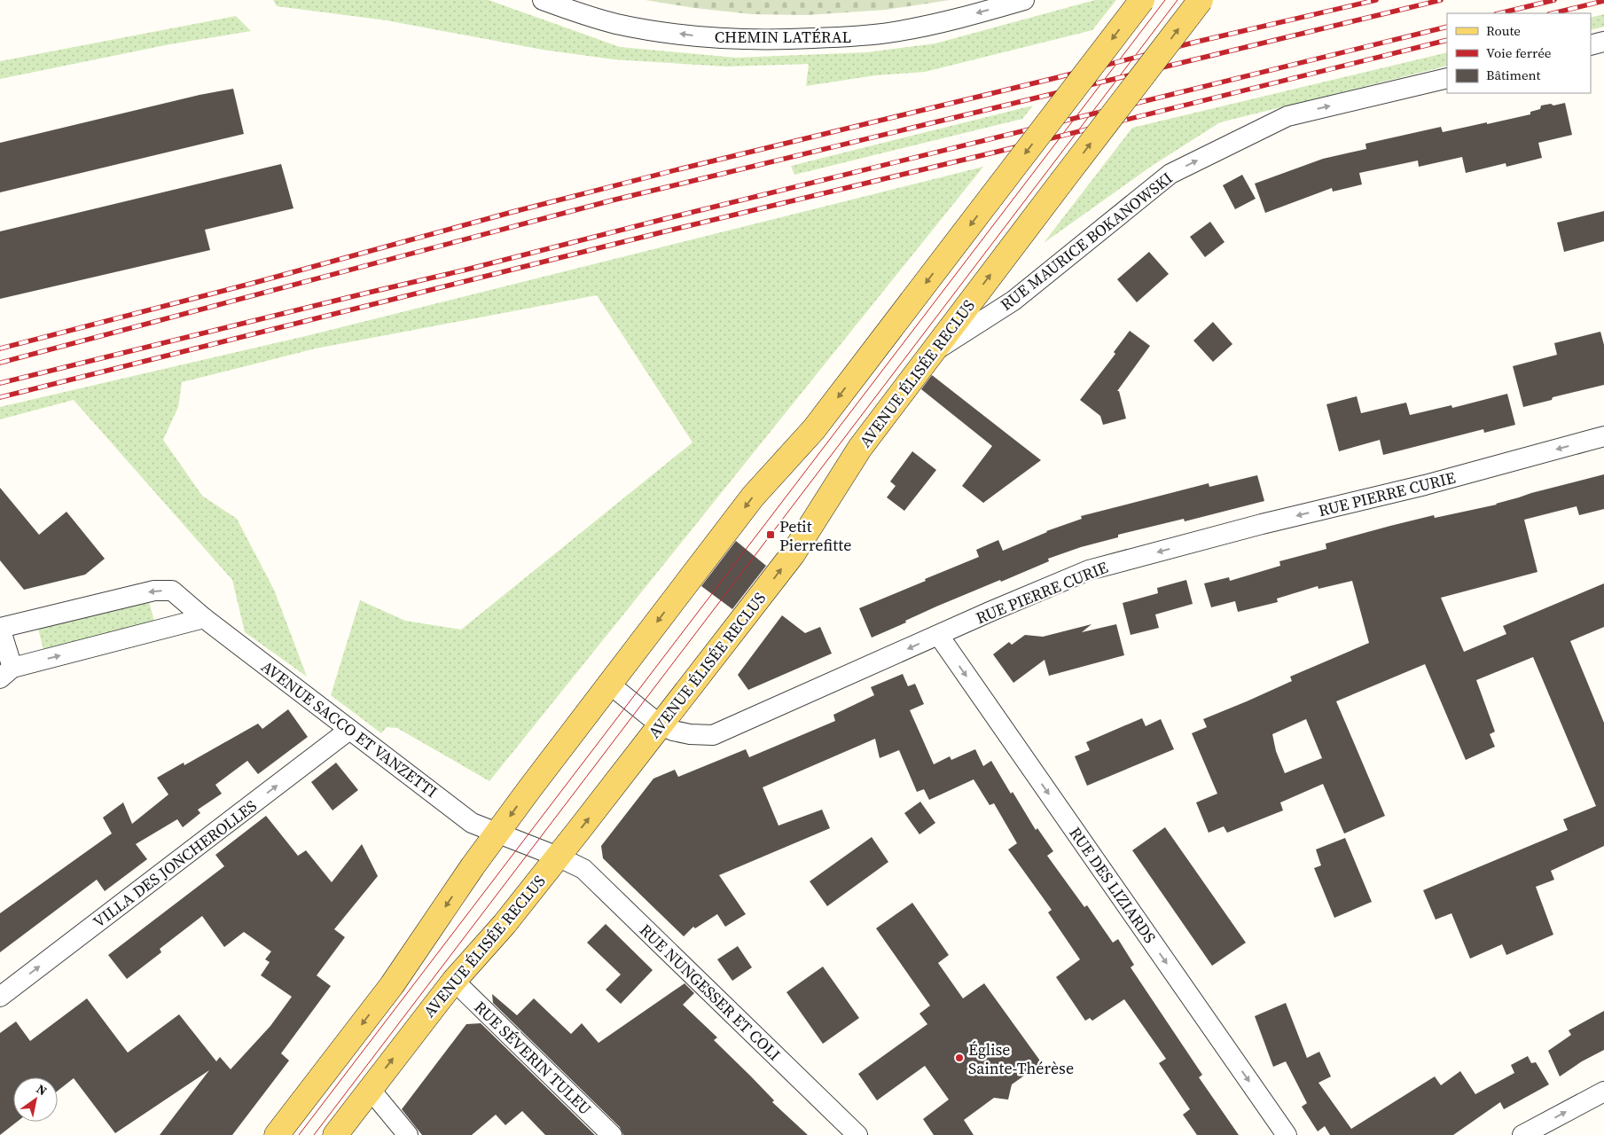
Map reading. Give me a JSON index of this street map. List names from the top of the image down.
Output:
{
  "streets": {
    "main road": ["AVENUE ÉLISÉE RECLUS"],
    "street": [
      "CHEMIN LATÉRAL",
      "RUE MAURICE BOKANOWSKI",
      "RUE PIERRE CURIE",
      "AVENUE SACCO ET VANZETTI",
      "VILLA DES JONCHEROLLES",
      "RUE DES LIZIARDS",
      "RUE NUNGESSER ET COLI",
      "RUE SÉVERIN TULEU"
    ]
  },
  "crossings": [
    ["RUE MAURICE BOKANOWSKI", "AVENUE ÉLISÉE RECLUS"],
    ["AVENUE ÉLISÉE RECLUS", "RUE PIERRE CURIE"],
    ["AVENUE ÉLISÉE RECLUS", "AVENUE SACCO ET VANZETTI"],
    ["AVENUE ÉLISÉE RECLUS", "RUE NUNGESSER ET COLI"],
    ["AVENUE ÉLISÉE RECLUS", "RUE SÉVERIN TULEU"],
    ["RUE PIERRE CURIE", "RUE DES LIZIARDS"],
    ["AVENUE SACCO ET VANZETTI", "VILLA DES JONCHEROLLES"],
    ["AVENUE SACCO ET VANZETTI", "RUE NUNGESSER ET COLI"]
  ],
  "one_way": [
    "CHEMIN LATÉRAL",
    "RUE MAURICE BOKANOWSKI",
    "RUE PIERRE CURIE",
    "VILLA DES JONCHEROLLES",
    "RUE DES LIZIARDS"
  ],
  "places": {
    "transit": ["Petit Pierrefitte"],
    "other": ["Église Sainte-Thérèse"]
  },
  "legend": ["Route", "Voie ferrée", "Bâtiment"],
  "north": "top right"
}
